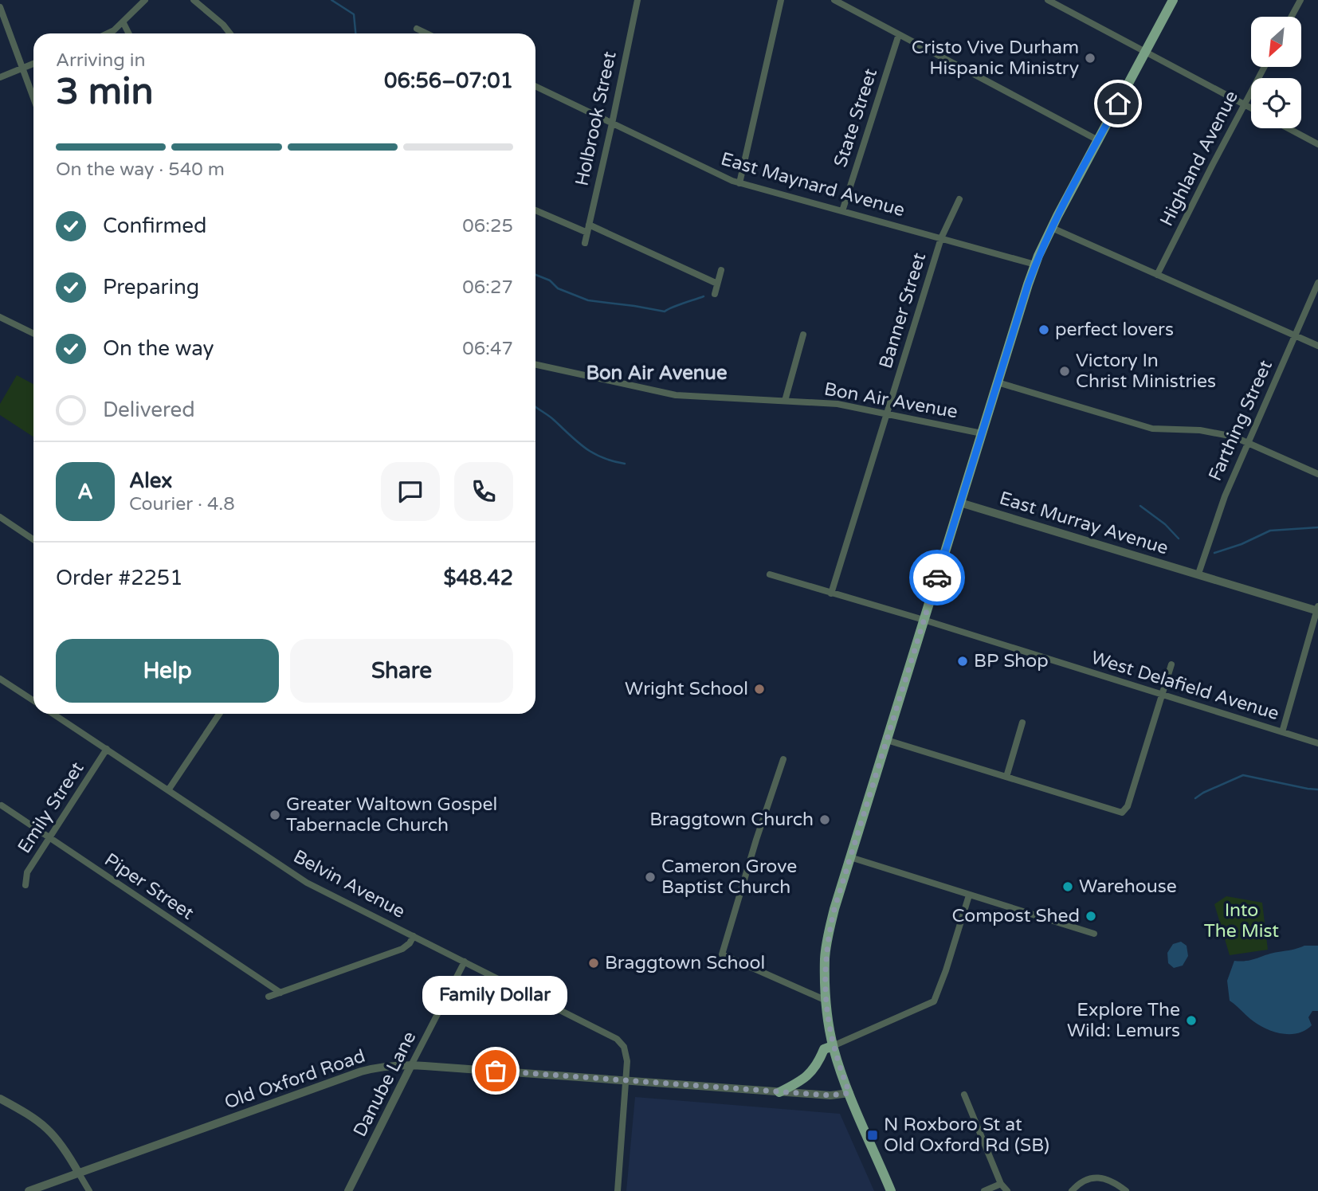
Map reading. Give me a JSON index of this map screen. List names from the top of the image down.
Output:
{
  "streets": {
    "street": [
      "State Street",
      "Holbrook Street",
      "Highland Avenue",
      "East Maynard Avenue",
      "Banner Street",
      "Bon Air Avenue",
      "Farthing Street",
      "East Murray Avenue",
      "West Delafield Avenue",
      "Emily Street",
      "Belvin Avenue",
      "Piper Street",
      "Old Oxford Road",
      "Danube Lane"
    ]
  },
  "crossings": [
    ["State Street", "East Maynard Avenue"],
    ["Holbrook Street", "East Maynard Avenue"],
    ["East Maynard Avenue", "Banner Street"],
    ["Banner Street", "Bon Air Avenue"],
    ["Banner Street", "West Delafield Avenue"],
    ["Farthing Street", "East Murray Avenue"],
    ["Emily Street", "Belvin Avenue"],
    ["Emily Street", "Piper Street"],
    ["Belvin Avenue", "Old Oxford Road"],
    ["Belvin Avenue", "Danube Lane"],
    ["Old Oxford Road", "Danube Lane"]
  ],
  "districts": ["Bon Air Avenue"],
  "parks": ["Into The Mist"],
  "places": {
    "other": [
      "Cristo Vive Durham Hispanic Ministry",
      "perfect lovers",
      "Victory In Christ Ministries",
      "BP Shop",
      "Wright School",
      "Greater Waltown Gospel Tabernacle Church",
      "Braggtown Church",
      "Cameron Grove Baptist Church",
      "Warehouse",
      "Compost Shed",
      "Braggtown School",
      "Explore The Wild: Lemurs",
      "Family Dollar"
    ],
    "transit": ["N Roxboro St at Old Oxford Rd (SB)"]
  },
  "north": "bottom left",
  "page": {
    "heading": ["3 min", "Arriving in", "06:56–07:01"],
    "panel": [
      "Alex",
      "Courier · 4.8",
      "Order #2251",
      "$48.42"
    ],
    "bar": "On the way · 540 m",
    "list": [
      ["Confirmed", "06:25"],
      ["Preparing", "06:27"],
      ["On the way", "06:47"],
      "Delivered"
    ],
    "round": "A",
    "buttons": ["Help", "Share"],
    "bubble": "Family Dollar"
  }
}
